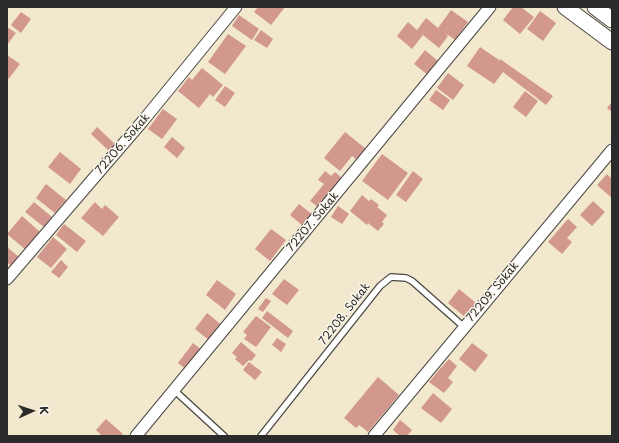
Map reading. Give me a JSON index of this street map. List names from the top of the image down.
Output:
{
  "streets": {
    "street": ["72206. Sokak", "72207. Sokak", "72209. Sokak"],
    "lane": ["72208. Sokak"]
  },
  "crossings": [
    ["72209. Sokak", "72208. Sokak"]
  ],
  "north": "right"
}
